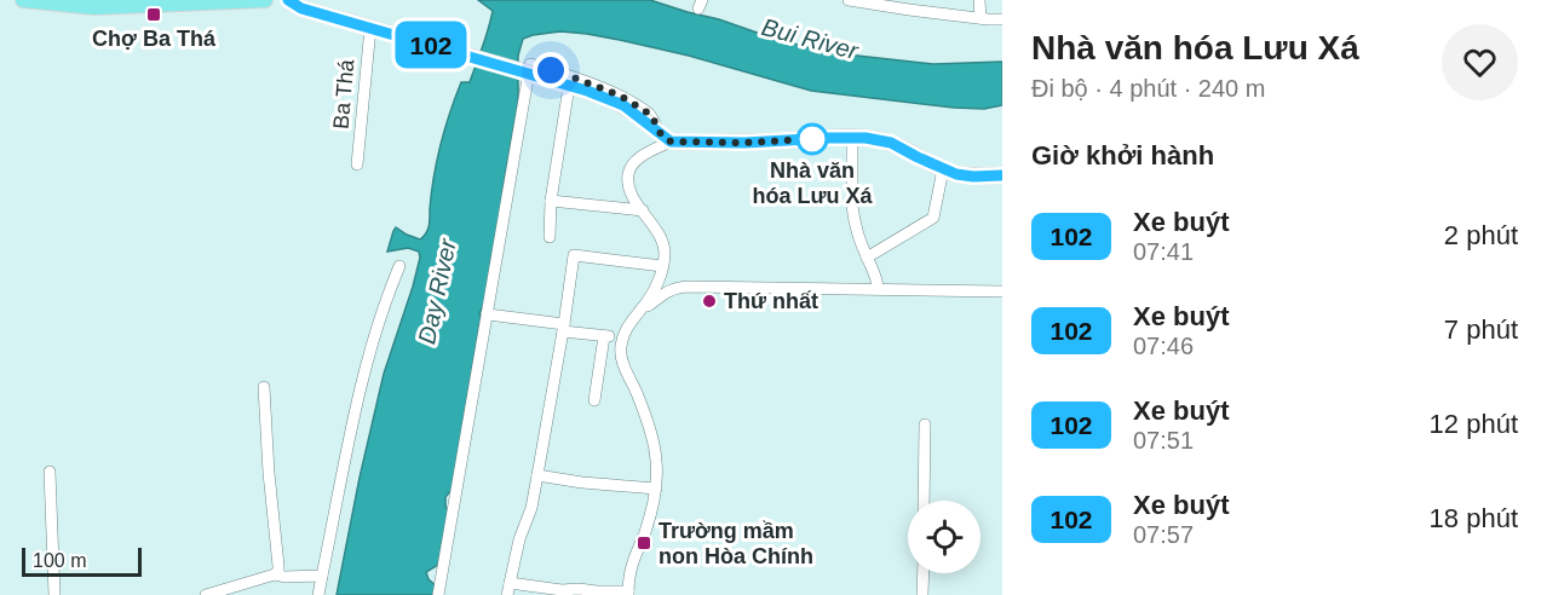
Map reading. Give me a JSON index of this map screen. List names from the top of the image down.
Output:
{
  "streets": {
    "street": ["Ba Thá"]
  },
  "water": ["Bui River", "Day River"],
  "places": {
    "transit": ["Chợ Ba Thá", "Trường mầm non Hòa Chính"],
    "other": ["Nhà văn hóa Lưu Xá", "Thứ nhất"]
  },
  "lines": ["bus line 102"],
  "scale_bar": "100 m",
  "page": {
    "on_map": "102",
    "heading": [
      ["Nhà văn hóa Lưu Xá", "Đi bộ · 4 phút · 240 m"],
      "Giờ khởi hành"
    ],
    "list": [
      {
        "mark": "102",
        "name": "Xe buýt",
        "note": "07:41",
        "value": "2 phút"
      },
      {
        "mark": "102",
        "name": "Xe buýt",
        "note": "07:46",
        "value": "7 phút"
      },
      {
        "mark": "102",
        "name": "Xe buýt",
        "note": "07:51",
        "value": "12 phút"
      },
      {
        "mark": "102",
        "name": "Xe buýt",
        "note": "07:57",
        "value": "18 phút"
      }
    ],
    "scale": "100 m"
  }
}
